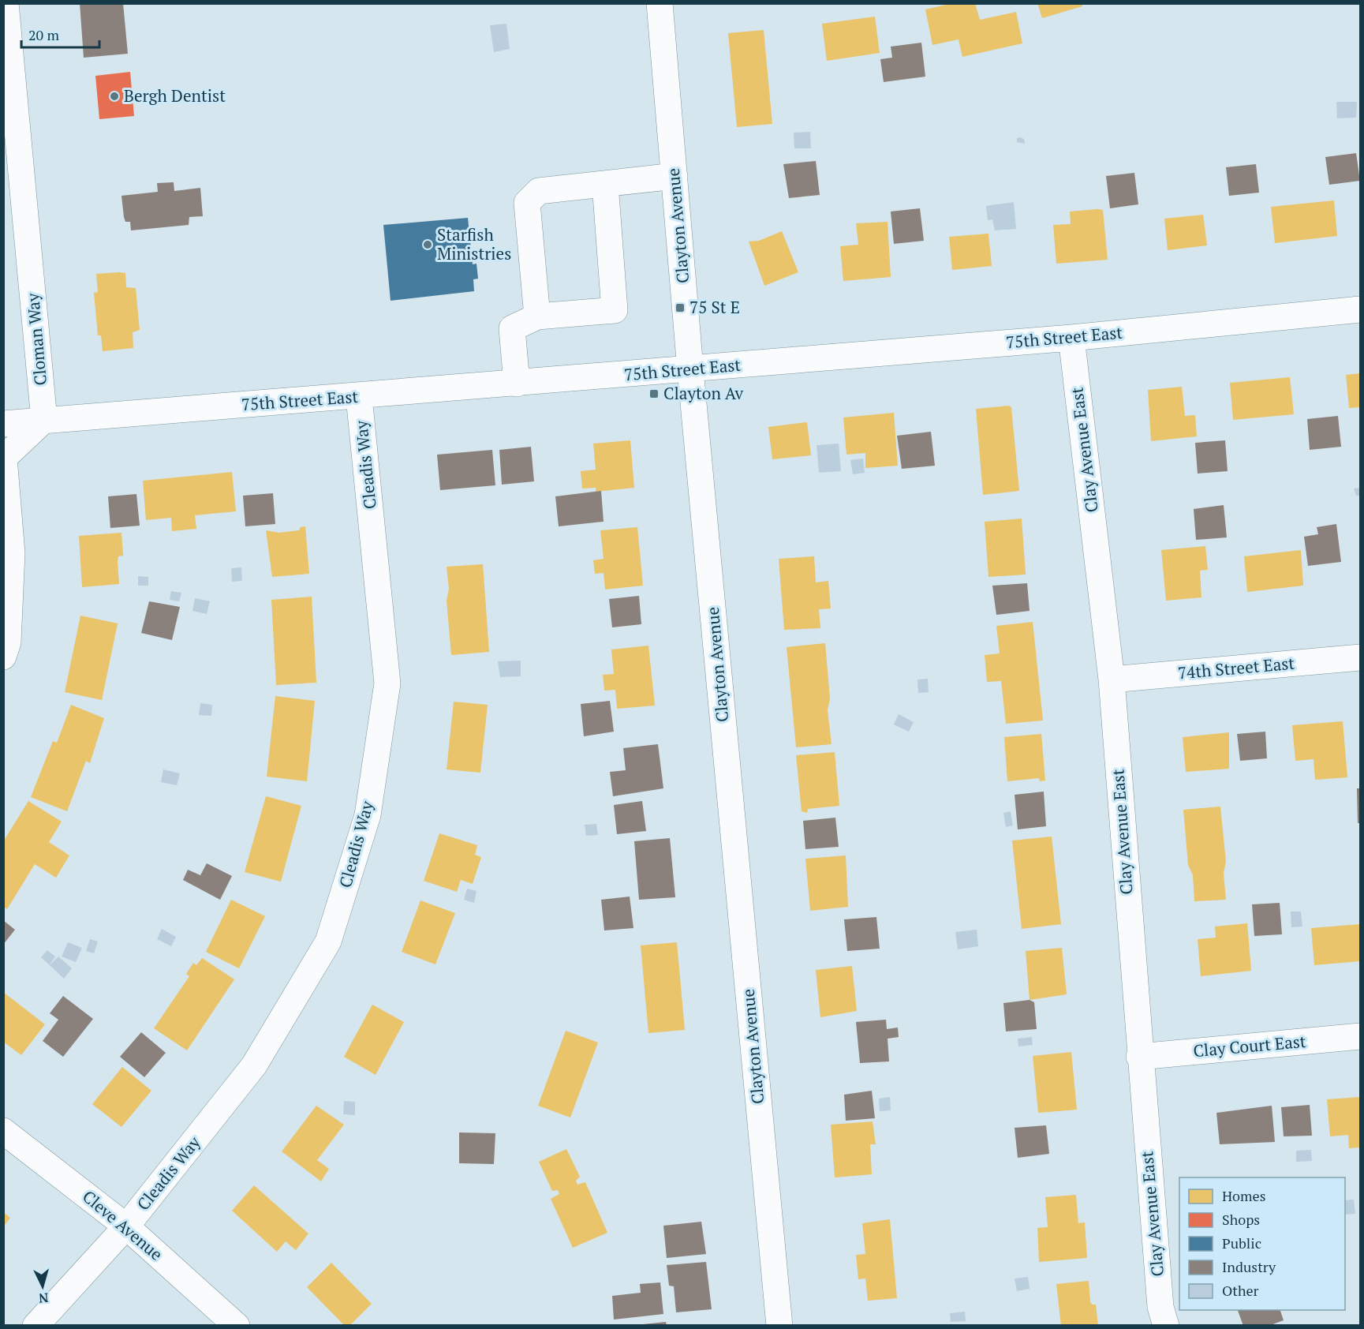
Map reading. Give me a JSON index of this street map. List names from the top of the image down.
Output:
{
  "streets": {
    "street": [
      "Clayton Avenue",
      "75th Street East",
      "Cloman Way",
      "Clay Avenue East",
      "Cleadis Way",
      "74th Street East",
      "Clay Court East",
      "Cleve Avenue"
    ]
  },
  "crossings": [
    ["Clayton Avenue", "75th Street East"],
    ["75th Street East", "Cloman Way"],
    ["75th Street East", "Clay Avenue East"],
    ["75th Street East", "Cleadis Way"],
    ["Clay Avenue East", "74th Street East"],
    ["Clay Avenue East", "Clay Court East"],
    ["Cleadis Way", "Cleve Avenue"]
  ],
  "places": {
    "other": ["Bergh Dentist", "Starfish Ministries"],
    "transit": ["75 St E", "Clayton Av"]
  },
  "legend": [
    "Homes",
    "Shops",
    "Public",
    "Industry",
    "Other"
  ],
  "scale_bar": "20 m",
  "north": "bottom"
}
